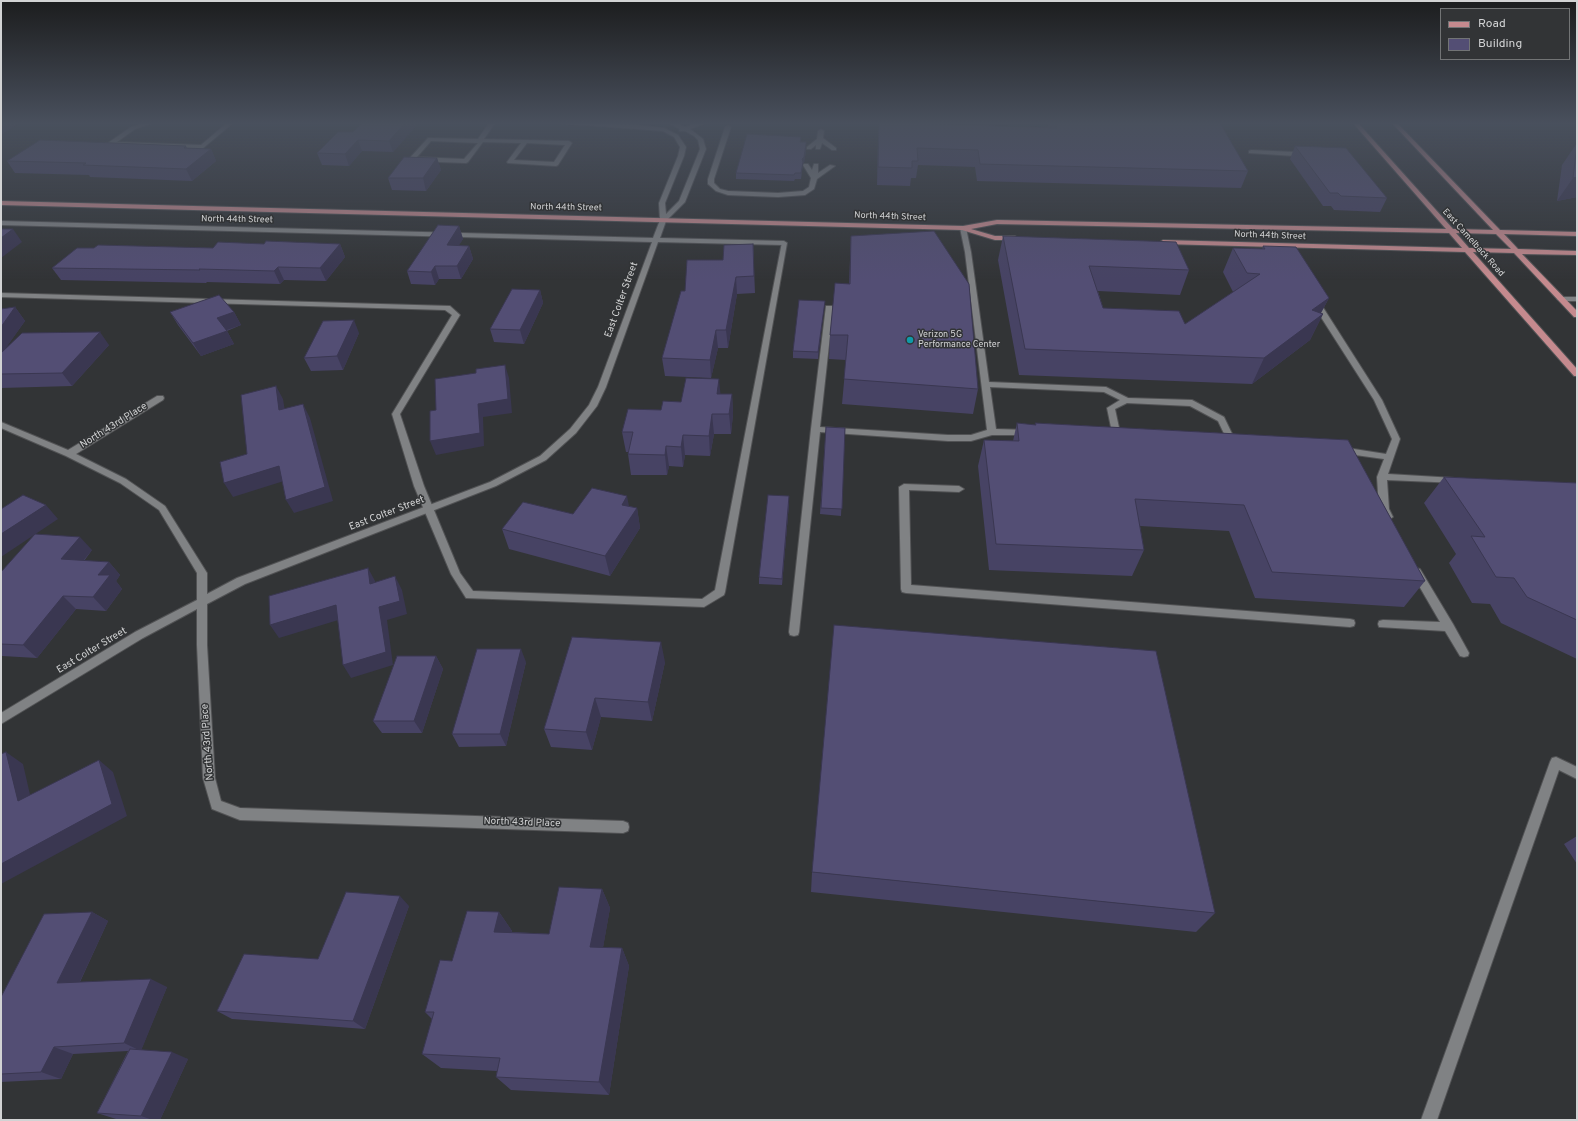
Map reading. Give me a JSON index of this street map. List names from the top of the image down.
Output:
{
  "streets": {
    "main road": ["North 44th Street", "East Camelback Road"],
    "street": ["East Colter Street", "North 43rd Place"]
  },
  "crossings": [
    ["North 44th Street", "East Camelback Road"],
    ["North 44th Street", "East Colter Street"],
    ["East Colter Street", "North 43rd Place"]
  ],
  "places": ["Verizon 5G Performance Center"],
  "legend": ["Road", "Building"]
}
